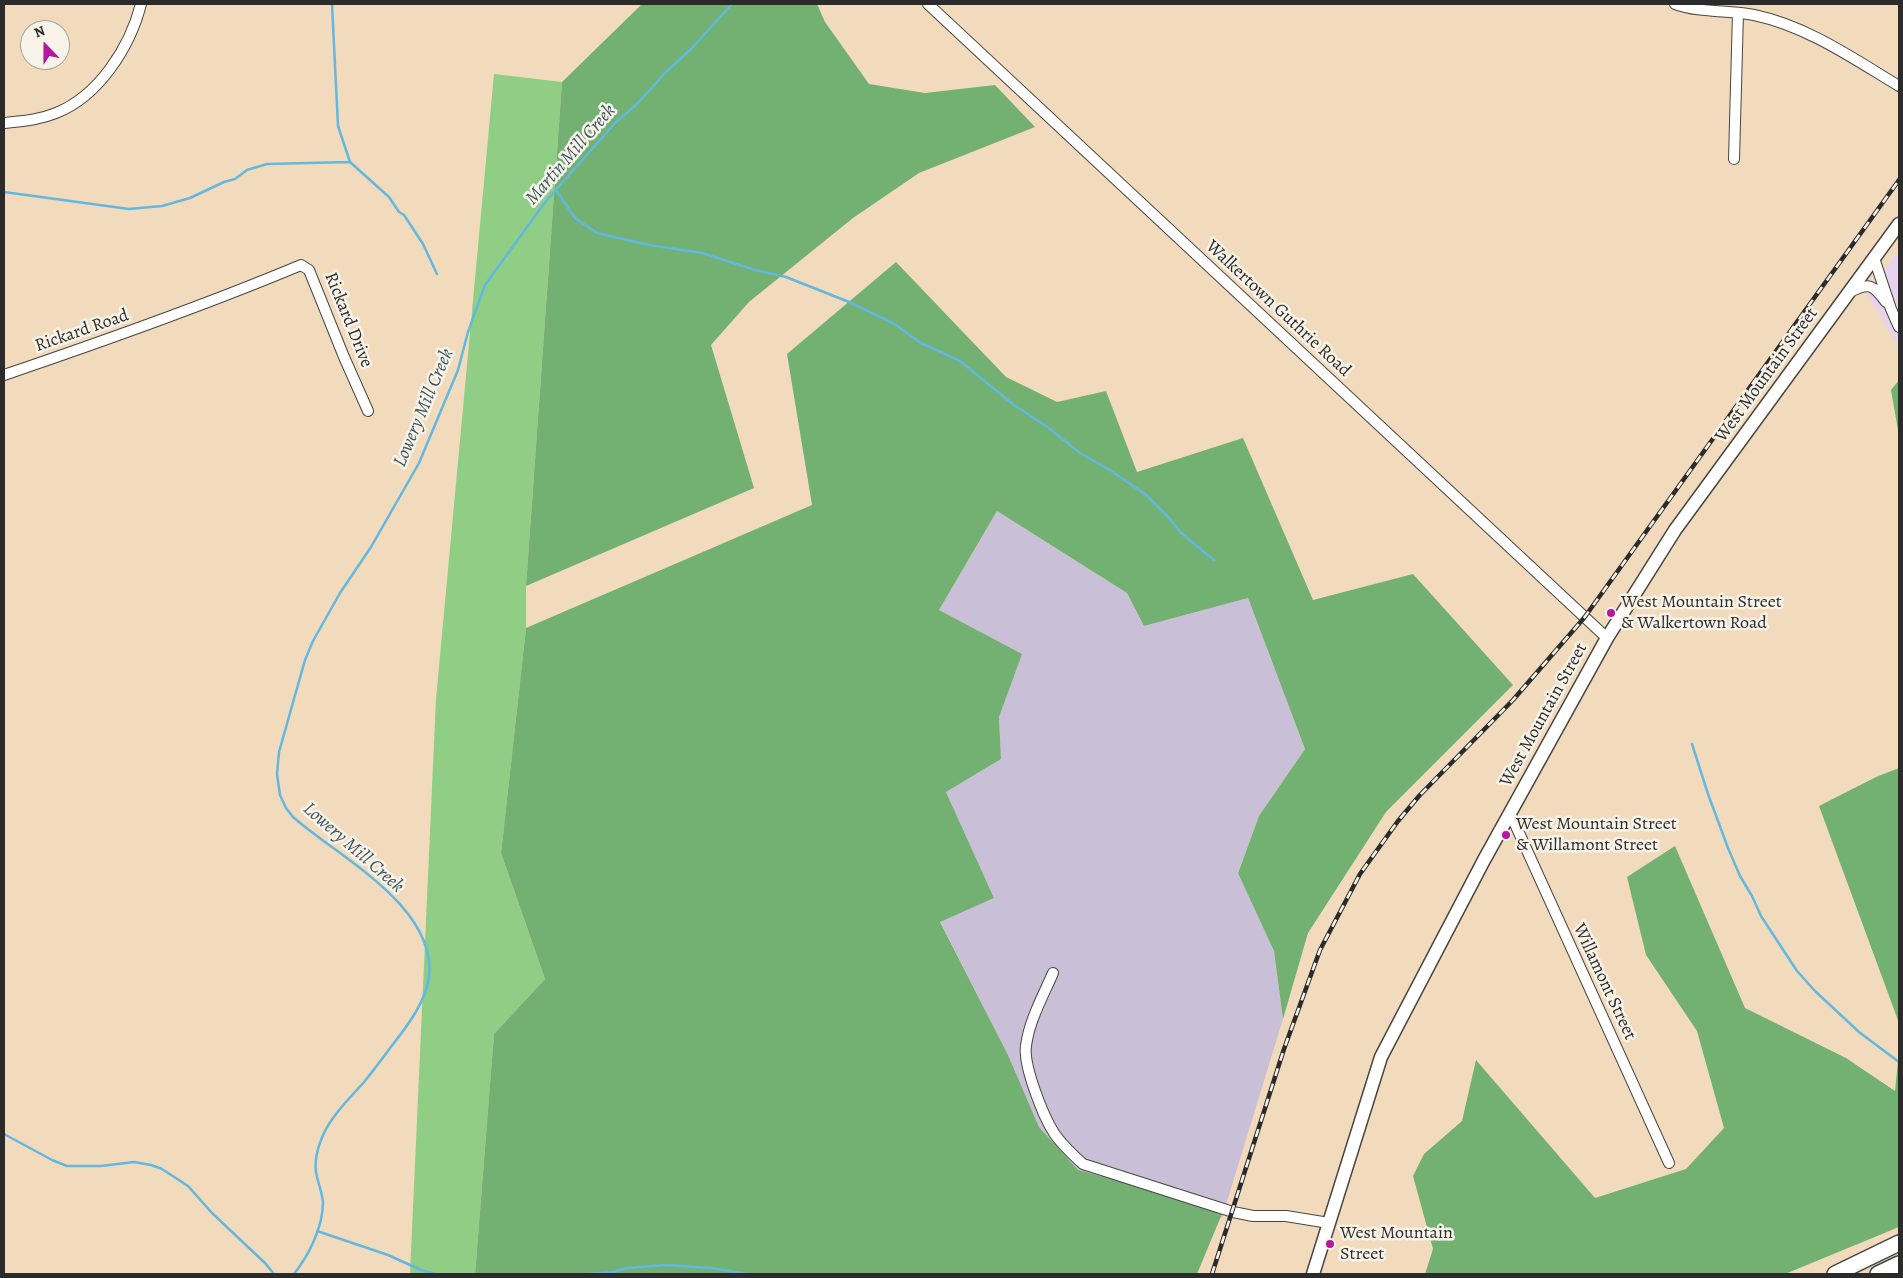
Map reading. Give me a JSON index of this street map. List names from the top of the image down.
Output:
{
  "streets": {
    "main road": ["West Mountain Street"],
    "street": [
      "Walkertown Guthrie Road",
      "Rickard Drive",
      "Rickard Road",
      "Willamont Street"
    ]
  },
  "crossings": [
    ["Walkertown Guthrie Road", "West Mountain Street"],
    ["Rickard Drive", "Rickard Road"],
    ["West Mountain Street", "Willamont Street"]
  ],
  "water": ["Martin Mill Creek", "Lowery Mill Creek"],
  "places": ["West Mountain Street & Walkertown Road", "West Mountain Street & Willamont Street", "West Mountain Street"],
  "north": "top"
}
